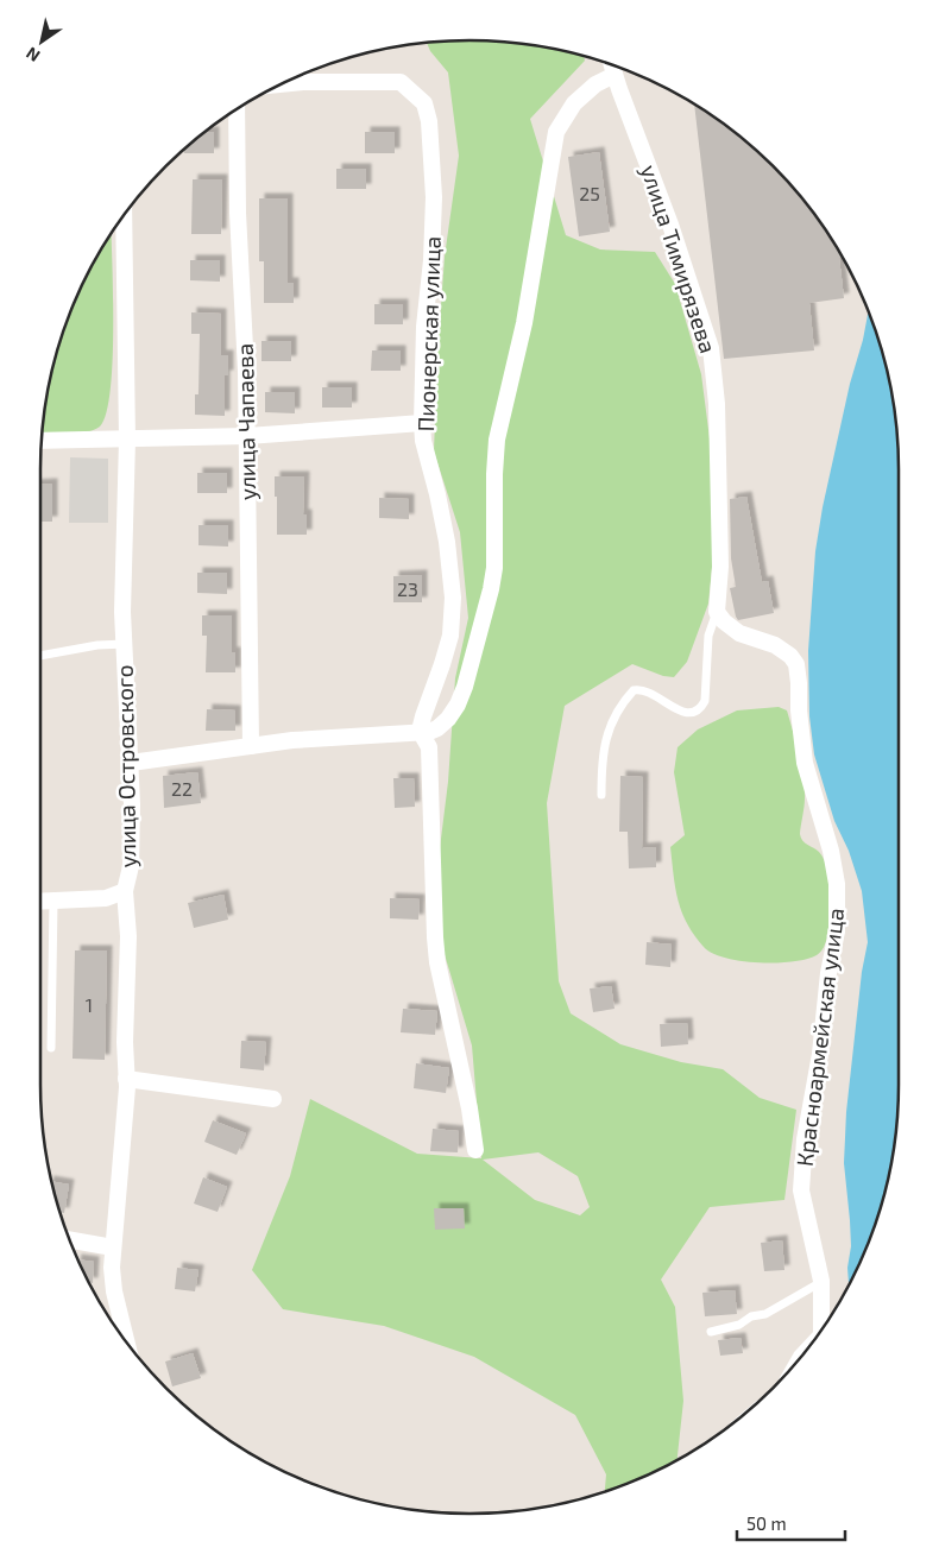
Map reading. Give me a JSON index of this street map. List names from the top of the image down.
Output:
{
  "streets": {
    "street": [
      "улица Тимирязева",
      "Пионерская улица",
      "улица Чапаева",
      "улица Островского",
      "Красноармейская улица"
    ]
  },
  "crossings": [
    ["улица Тимирязева", "Красноармейская улица"]
  ],
  "house_numbers": [
    "25",
    "23",
    "22",
    "1"
  ],
  "scale_bar": "50 m",
  "north": "bottom left"
}
